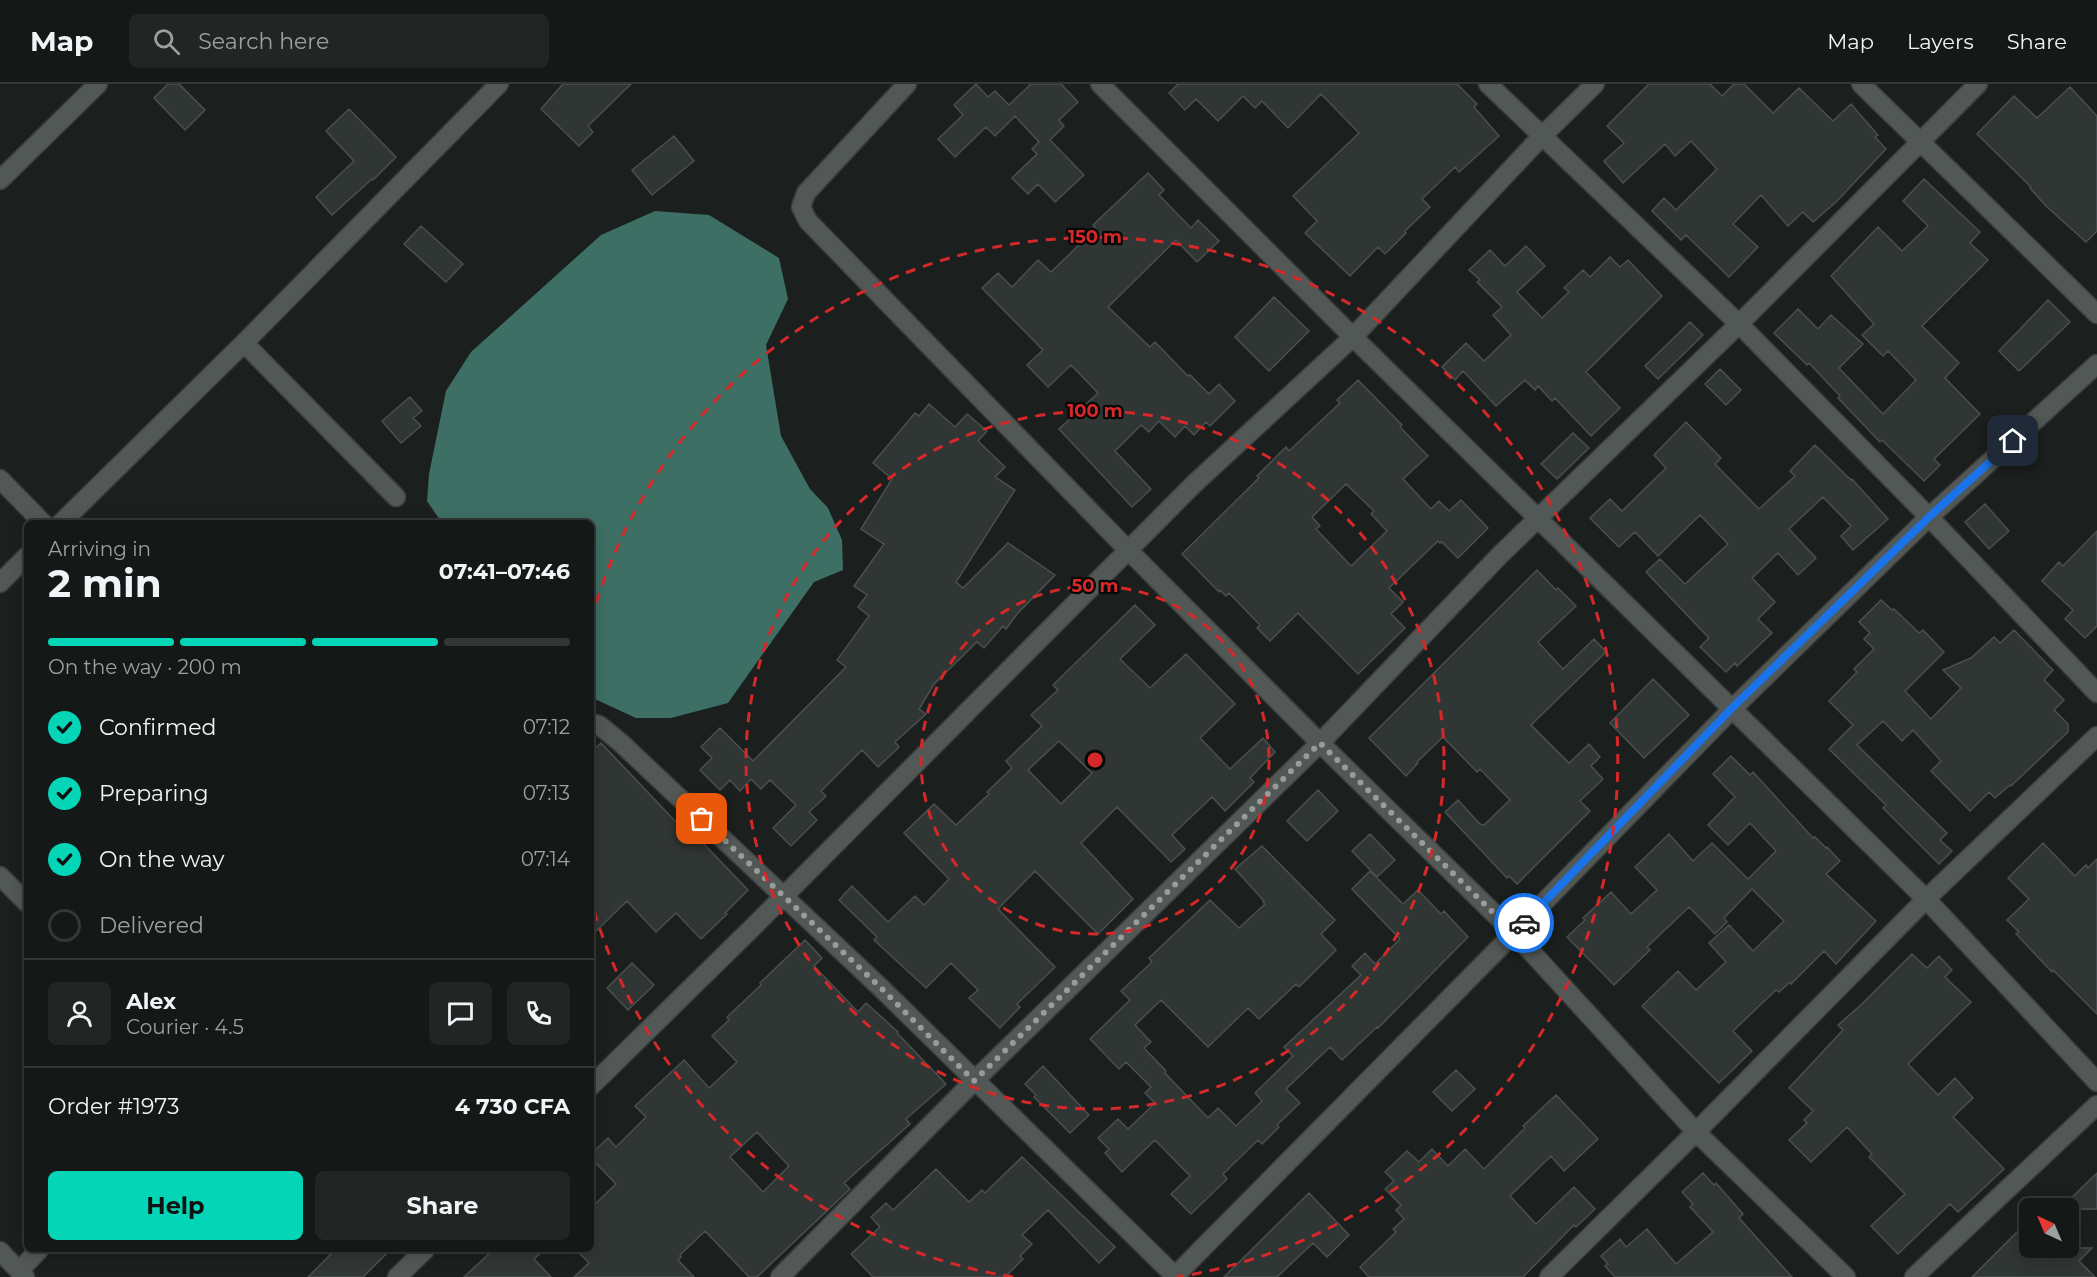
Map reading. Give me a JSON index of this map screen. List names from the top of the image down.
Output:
{
  "north": "top left",
  "page": {
    "header": "Map",
    "search": "Search here",
    "nav": ["Map", "Layers", "Share"],
    "heading": ["2 min", "Arriving in", "07:41–07:46"],
    "panel": [
      "Alex",
      "Courier · 4.5",
      "Order #1973",
      "4 730 CFA"
    ],
    "bar": "On the way · 200 m",
    "list": [
      ["Confirmed", "07:12"],
      ["Preparing", "07:13"],
      ["On the way", "07:14"],
      "Delivered"
    ],
    "buttons": ["Help", "Share"]
  },
  "rings": ["150 m", "100 m", "50 m"]
}
